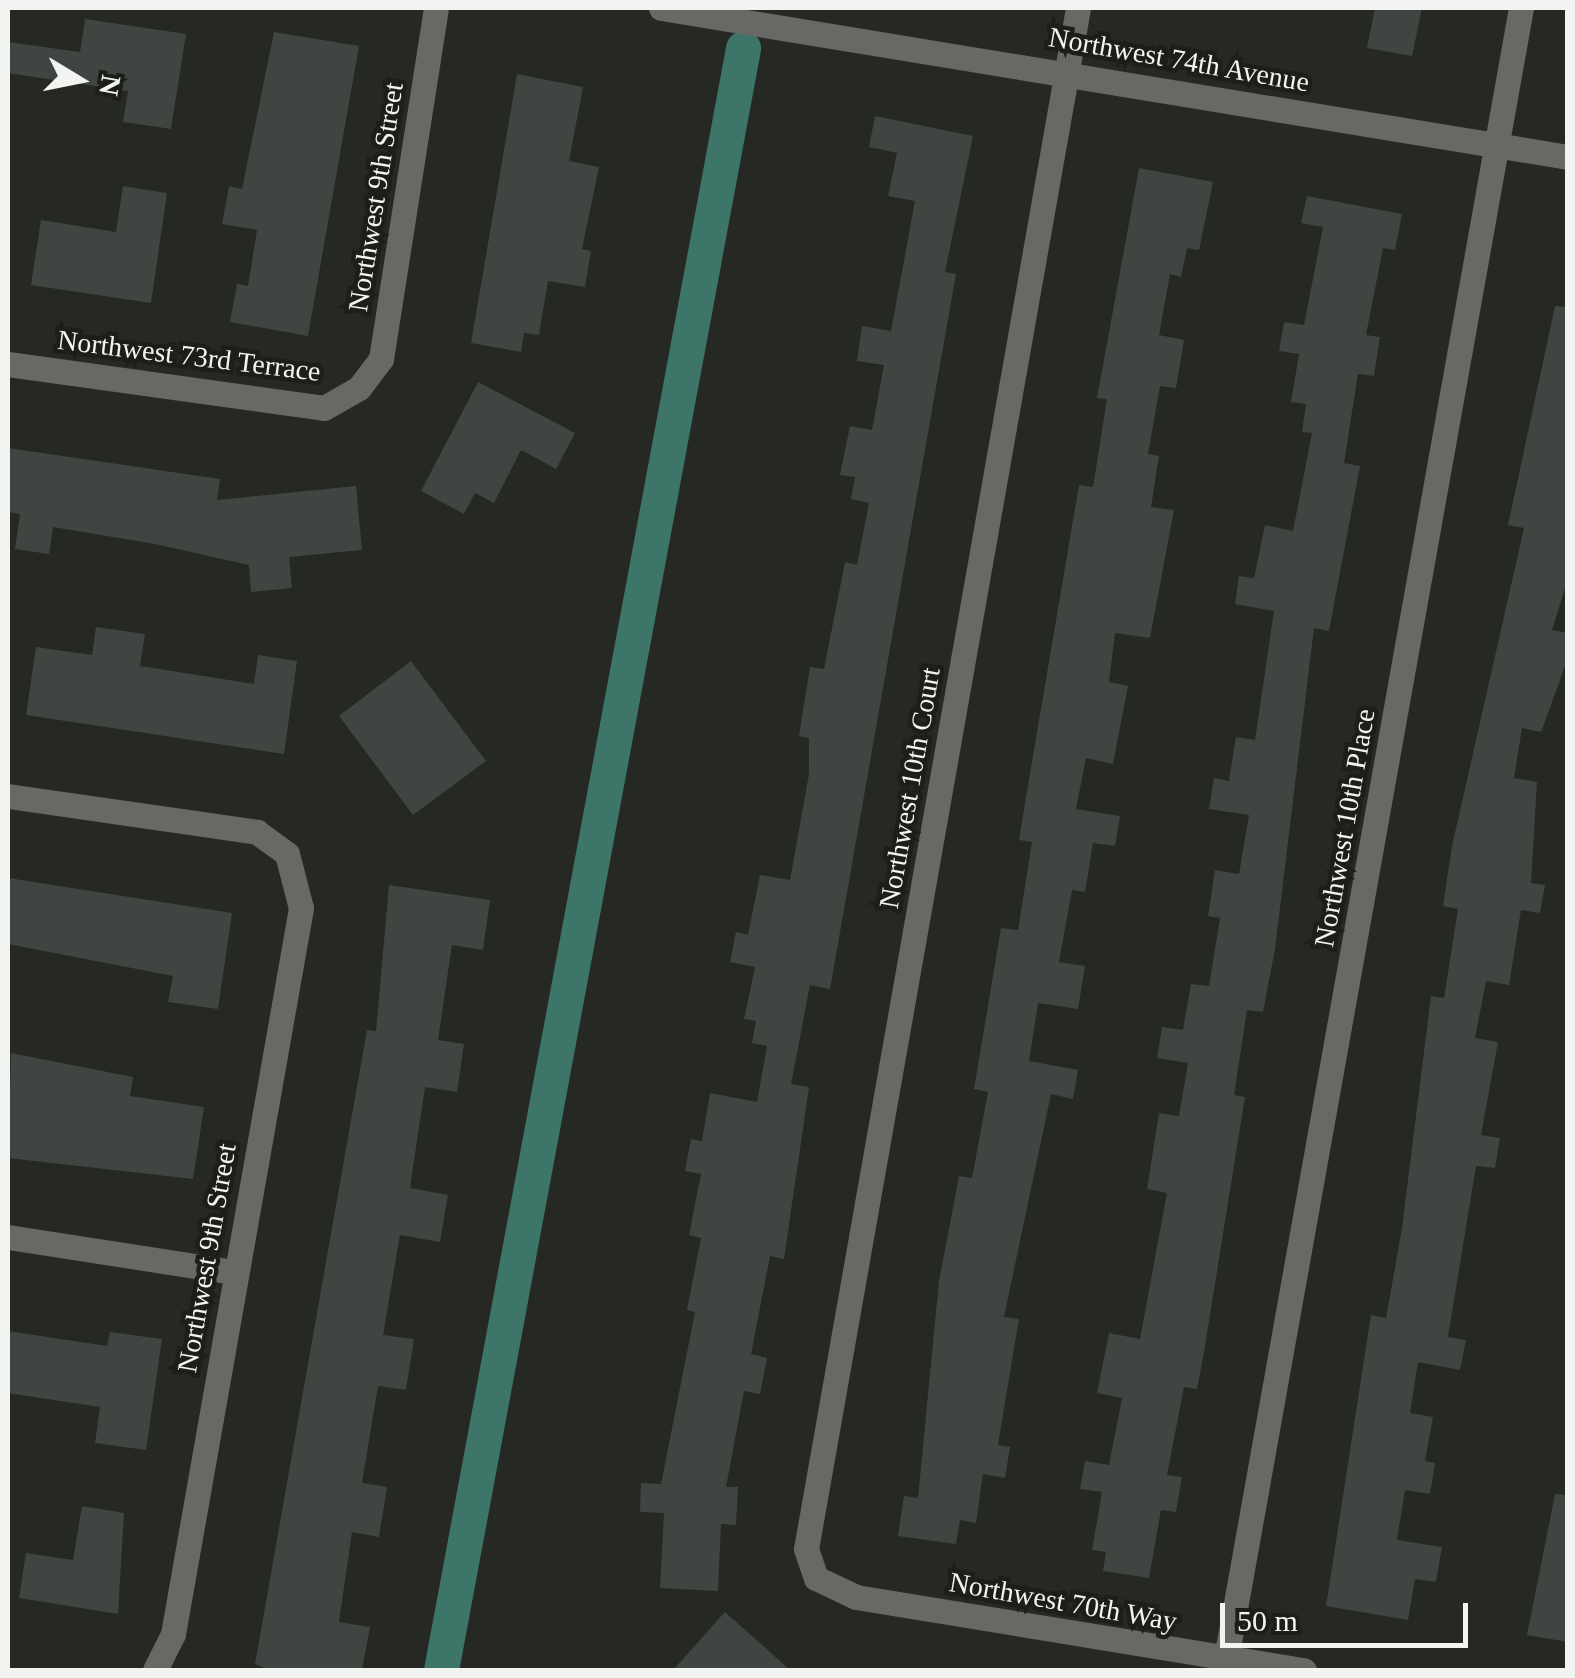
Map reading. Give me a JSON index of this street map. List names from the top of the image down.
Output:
{
  "streets": {
    "street": [
      "Northwest 74th Avenue",
      "Northwest 9th Street",
      "Northwest 73rd Terrace",
      "Northwest 10th Court",
      "Northwest 10th Place",
      "Northwest 70th Way"
    ]
  },
  "crossings": [
    ["Northwest 74th Avenue", "Northwest 10th Court"],
    ["Northwest 74th Avenue", "Northwest 10th Place"],
    ["Northwest 9th Street", "Northwest 73rd Terrace"],
    ["Northwest 10th Court", "Northwest 70th Way"],
    ["Northwest 10th Place", "Northwest 70th Way"]
  ],
  "scale_bar": "50 m",
  "north": "right"
}
